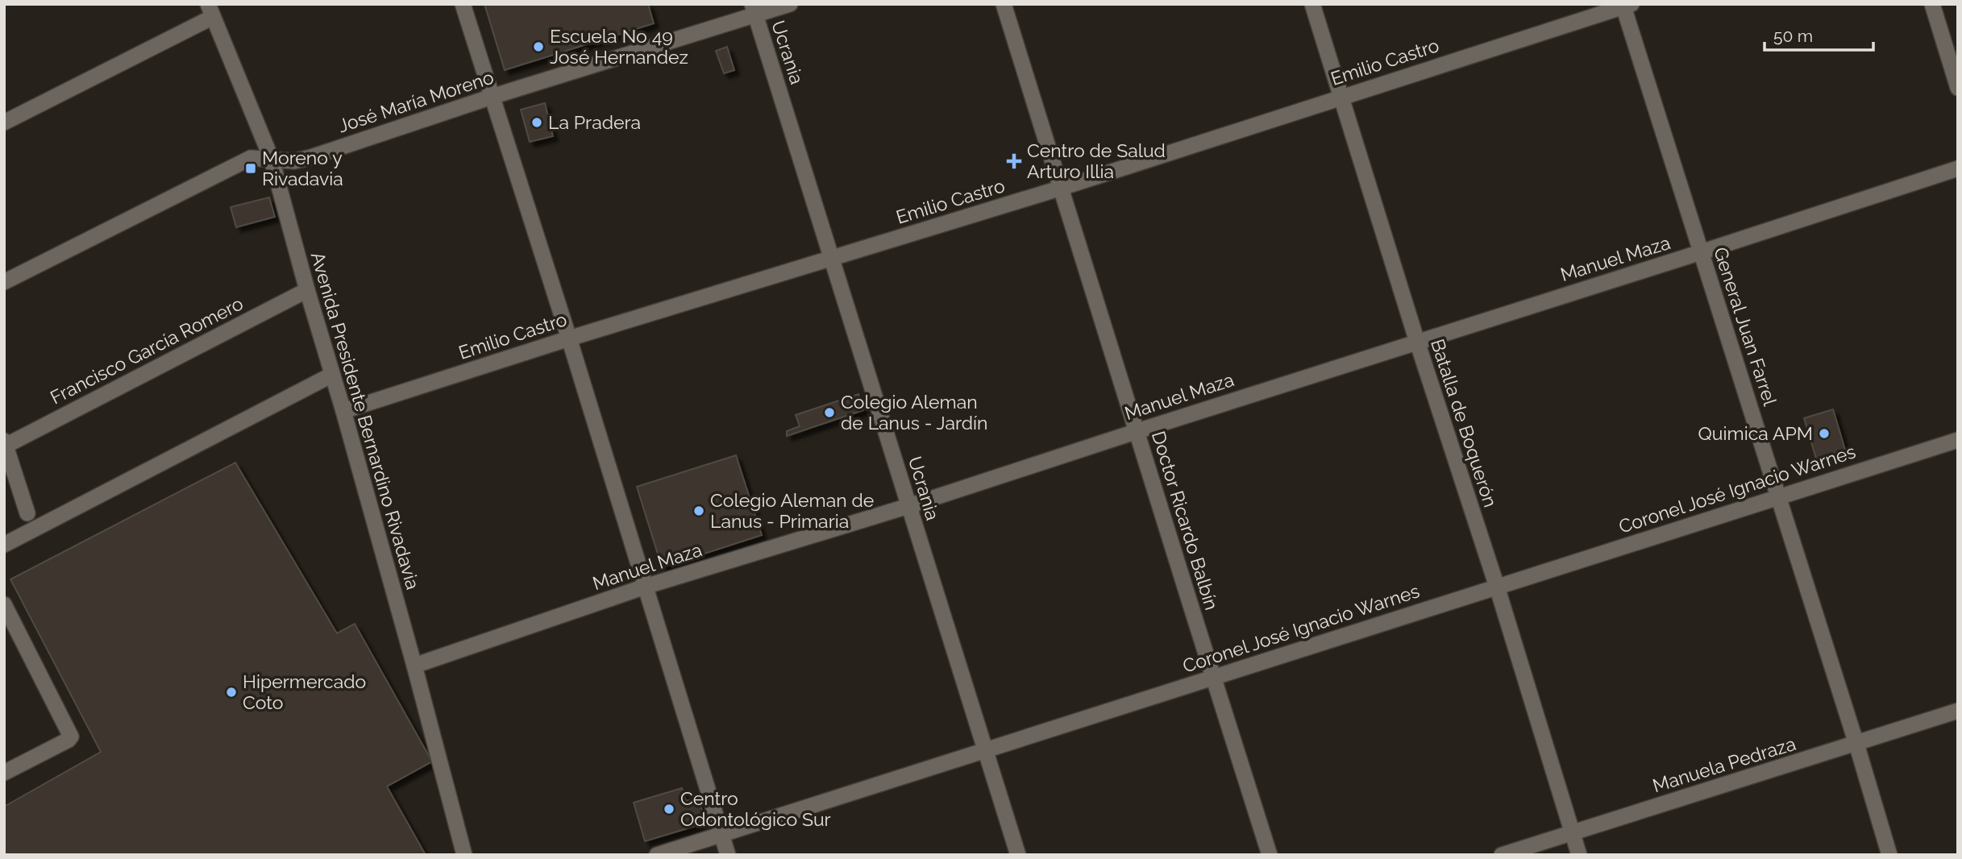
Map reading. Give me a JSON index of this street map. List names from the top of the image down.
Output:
{
  "streets": {
    "street": [
      "Ucrania",
      "Emilio Castro",
      "José María Moreno",
      "Manuel Maza",
      "General Juan Farrel",
      "Francisco García Romero",
      "Avenida Presidente Bernardino Rivadavia",
      "Batalla de Boquerón",
      "Coronel José Ignacio Warnes",
      "Doctor Ricardo Balbín",
      "Manuela Pedraza"
    ]
  },
  "crossings": [
    ["Ucrania", "Emilio Castro"],
    ["Ucrania", "José María Moreno"],
    ["Ucrania", "Manuel Maza"],
    ["Ucrania", "Coronel José Ignacio Warnes"],
    ["Emilio Castro", "General Juan Farrel"],
    ["Emilio Castro", "Avenida Presidente Bernardino Rivadavia"],
    ["Emilio Castro", "Batalla de Boquerón"],
    ["Emilio Castro", "Doctor Ricardo Balbín"],
    ["José María Moreno", "Avenida Presidente Bernardino Rivadavia"],
    ["Manuel Maza", "General Juan Farrel"],
    ["Manuel Maza", "Avenida Presidente Bernardino Rivadavia"],
    ["Manuel Maza", "Batalla de Boquerón"],
    ["Manuel Maza", "Doctor Ricardo Balbín"],
    ["General Juan Farrel", "Coronel José Ignacio Warnes"],
    ["General Juan Farrel", "Manuela Pedraza"],
    ["Francisco García Romero", "Avenida Presidente Bernardino Rivadavia"],
    ["Batalla de Boquerón", "Coronel José Ignacio Warnes"],
    ["Batalla de Boquerón", "Manuela Pedraza"],
    ["Coronel José Ignacio Warnes", "Doctor Ricardo Balbín"]
  ],
  "places": {
    "other": [
      "Escuela No 49 José Hernandez",
      "La Pradera",
      "Colegio Aleman de Lanus - Jardín",
      "Quimica APM",
      "Colegio Aleman de Lanus - Primaria",
      "Hipermercado Coto",
      "Centro Odontológico Sur"
    ],
    "health": ["Centro de Salud Arturo Illia"],
    "transit": ["Moreno y Rivadavia"]
  },
  "scale_bar": "50 m"
}
